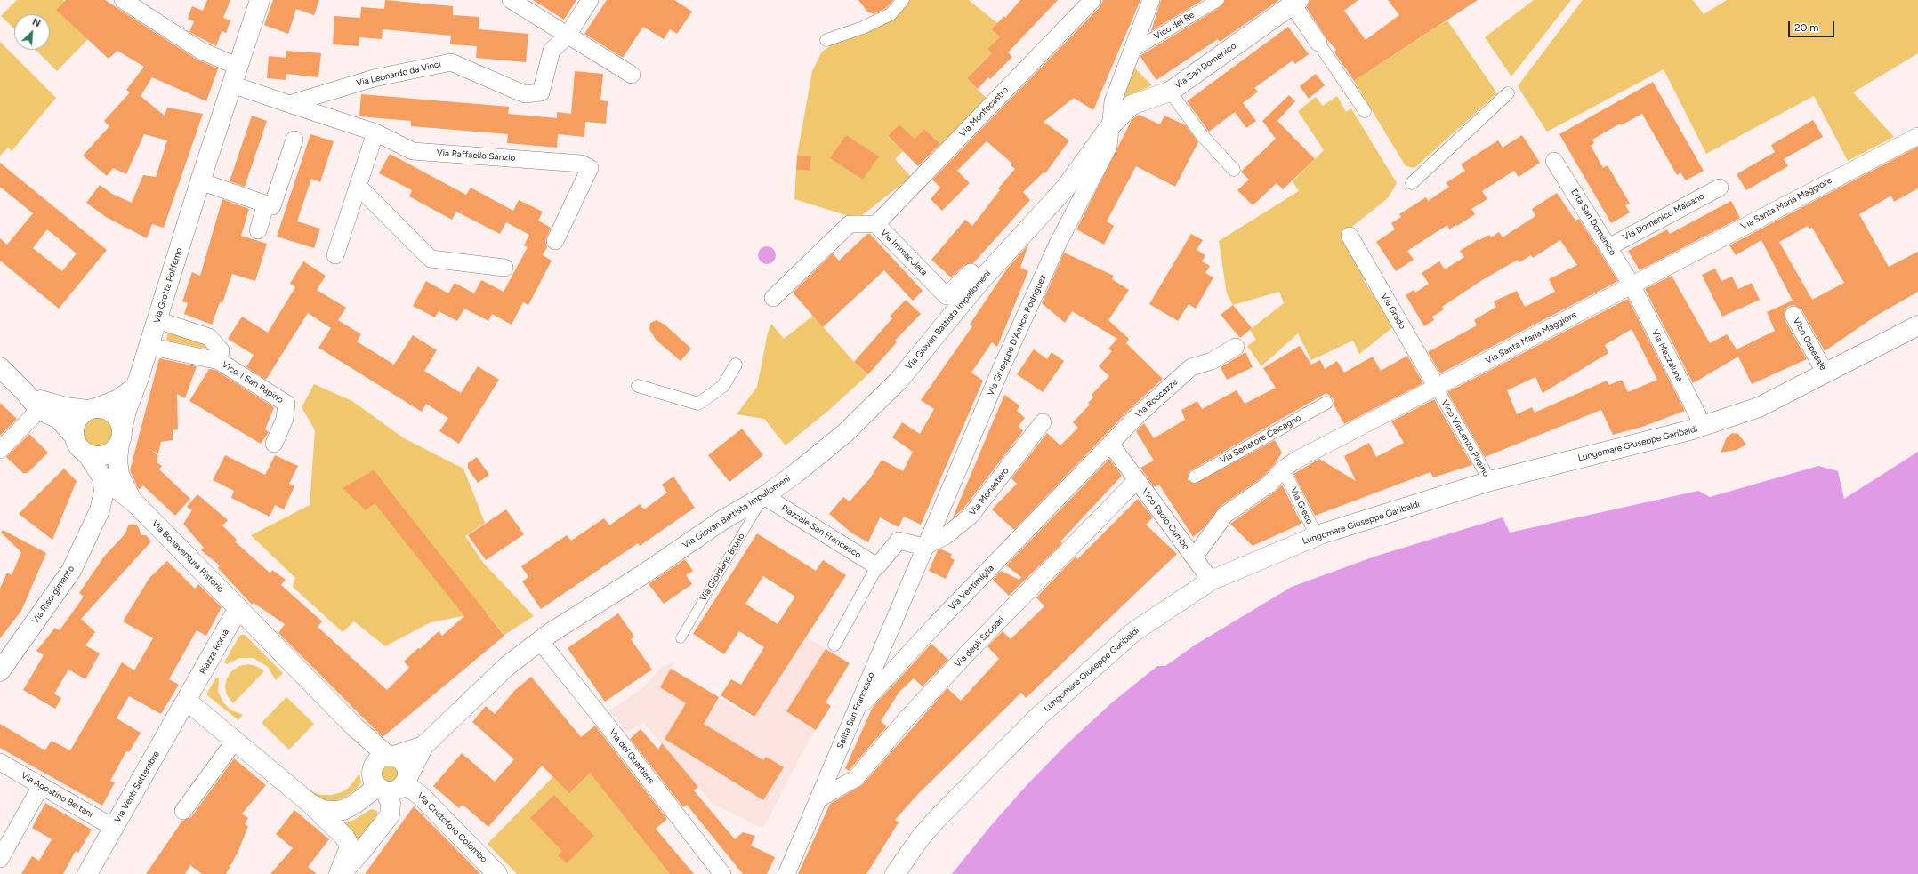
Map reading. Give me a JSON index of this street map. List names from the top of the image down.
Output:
{
  "streets": {
    "street": [
      "Vico del Re",
      "Via San Domenico",
      "Via Leonardo da Vinci",
      "Via Montecastro",
      "Via Raffaello Sanzio",
      "Via Santa Maria Maggiore",
      "Via Domenico Maisano",
      "Erta San Domenico",
      "Via Immacolata",
      "Via Grotta Polifemo",
      "Via Grado",
      "Via Giovan Battista Impallomeni",
      "Via Giuseppe D'Amico Rodriguez",
      "Vico Ospedale",
      "Via Mezzaluna",
      "Vico 1 San Papino",
      "Via Roccazze",
      "Vico Vincenzo Piraino",
      "Via Senatore Calcagno",
      "Lungomare Giuseppe Garibaldi",
      "Via Monastero",
      "Via Greco",
      "Vico Paolo Cumbo",
      "Piazzale San Francesco",
      "Via Bonaventura Pistorio",
      "Via Ventimiglia",
      "Via Risorgimento",
      "Via degli Scopari",
      "Piazza Roma",
      "Salita San Francesco",
      "Via del Quartiere",
      "Via Venti Settembre",
      "Via Agostino Bertani",
      "Via Cristoforo Colombo"
    ],
    "lane": ["Via Giordano Bruno"]
  },
  "crossings": [
    ["Vico del Re", "Via Giuseppe D'Amico Rodriguez"],
    ["Via San Domenico", "Via Giovan Battista Impallomeni"],
    ["Via San Domenico", "Via Giuseppe D'Amico Rodriguez"],
    ["Via Leonardo da Vinci", "Via Raffaello Sanzio"],
    ["Via Montecastro", "Via Immacolata"],
    ["Via Santa Maria Maggiore", "Erta San Domenico"],
    ["Via Santa Maria Maggiore", "Via Grado"],
    ["Via Santa Maria Maggiore", "Via Mezzaluna"],
    ["Via Santa Maria Maggiore", "Vico Vincenzo Piraino"],
    ["Via Santa Maria Maggiore", "Vico Paolo Cumbo"],
    ["Via Domenico Maisano", "Erta San Domenico"],
    ["Erta San Domenico", "Via Mezzaluna"],
    ["Via Immacolata", "Via Giovan Battista Impallomeni"],
    ["Via Grotta Polifemo", "Vico 1 San Papino"],
    ["Via Grotta Polifemo", "Via Bonaventura Pistorio"],
    ["Via Grado", "Vico Vincenzo Piraino"],
    ["Via Giovan Battista Impallomeni", "Via Giuseppe D'Amico Rodriguez"],
    ["Via Giovan Battista Impallomeni", "Piazzale San Francesco"],
    ["Via Giovan Battista Impallomeni", "Via Giordano Bruno"],
    ["Via Giovan Battista Impallomeni", "Via del Quartiere"],
    ["Via Giovan Battista Impallomeni", "Via Cristoforo Colombo"],
    ["Via Giuseppe D'Amico Rodriguez", "Via Monastero"],
    ["Via Giuseppe D'Amico Rodriguez", "Salita San Francesco"],
    ["Vico Ospedale", "Lungomare Giuseppe Garibaldi"],
    ["Via Mezzaluna", "Lungomare Giuseppe Garibaldi"],
    ["Via Roccazze", "Via Ventimiglia"],
    ["Vico Vincenzo Piraino", "Lungomare Giuseppe Garibaldi"],
    ["Lungomare Giuseppe Garibaldi", "Via Greco"],
    ["Via Monastero", "Salita San Francesco"],
    ["Vico Paolo Cumbo", "Via degli Scopari"],
    ["Piazzale San Francesco", "Via Giordano Bruno"],
    ["Via Bonaventura Pistorio", "Via Risorgimento"],
    ["Via Bonaventura Pistorio", "Piazza Roma"],
    ["Via Ventimiglia", "Salita San Francesco"],
    ["Via degli Scopari", "Salita San Francesco"],
    ["Piazza Roma", "Via Venti Settembre"],
    ["Via Venti Settembre", "Via Agostino Bertani"]
  ],
  "scale_bar": "20 m",
  "north": "top right"
}
